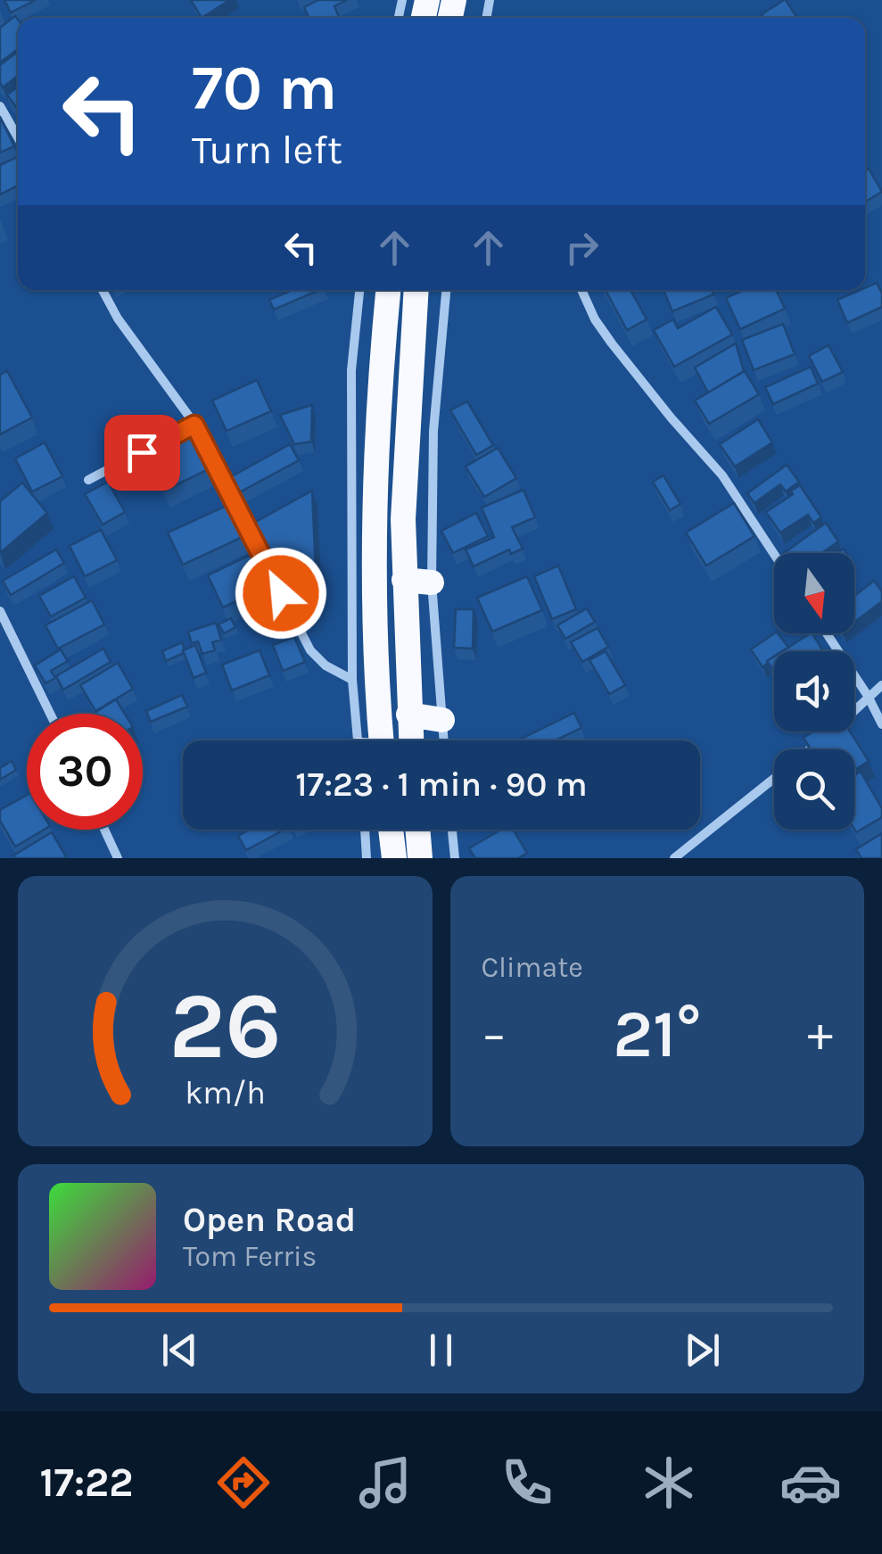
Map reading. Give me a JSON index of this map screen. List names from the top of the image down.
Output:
{
  "north": "bottom",
  "page": {
    "turn": ["70 m", "Turn left"],
    "limit": "30",
    "trip": "17:23 · 1 min · 90 m",
    "tile": "Climate",
    "heat": ["−", "21°", "+"],
    "song": ["Open Road", "Tom Ferris"],
    "tabs": "17:22",
    "gauge": ["26", "km/h"]
  }
}
